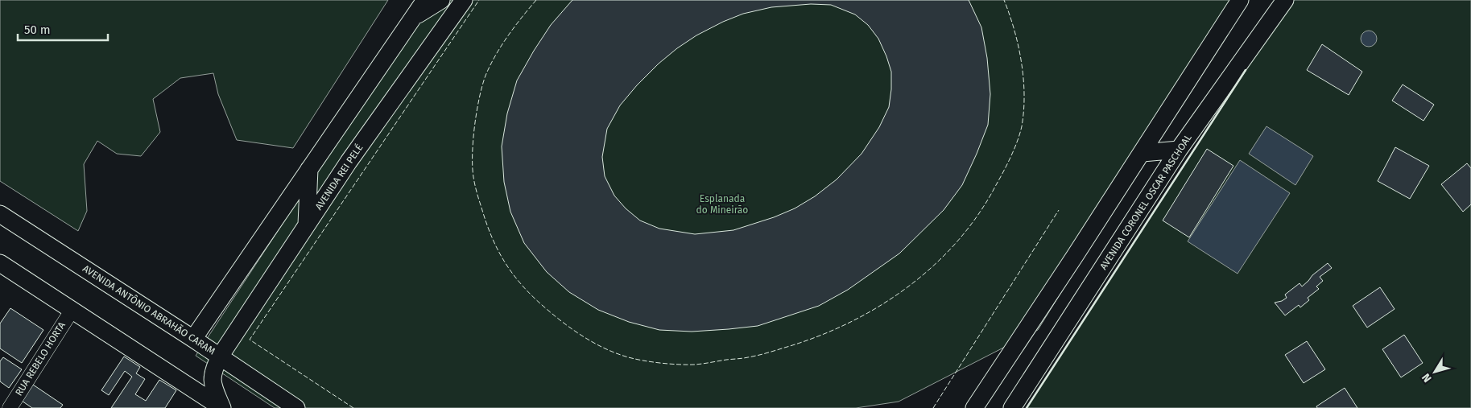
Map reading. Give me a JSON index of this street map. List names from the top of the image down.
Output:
{
  "streets": {
    "main road": ["AVENIDA REI PELÉ", "AVENIDA CORONEL OSCAR PASCHOAL", "AVENIDA ANTÔNIO ABRAHÃO CARAM"],
    "street": ["RUA REBELO HORTA"]
  },
  "crossings": [
    ["AVENIDA REI PELÉ", "AVENIDA ANTÔNIO ABRAHÃO CARAM"]
  ],
  "parks": ["Esplanada do Mineirão"],
  "scale_bar": "50 m",
  "north": "bottom left"
}
